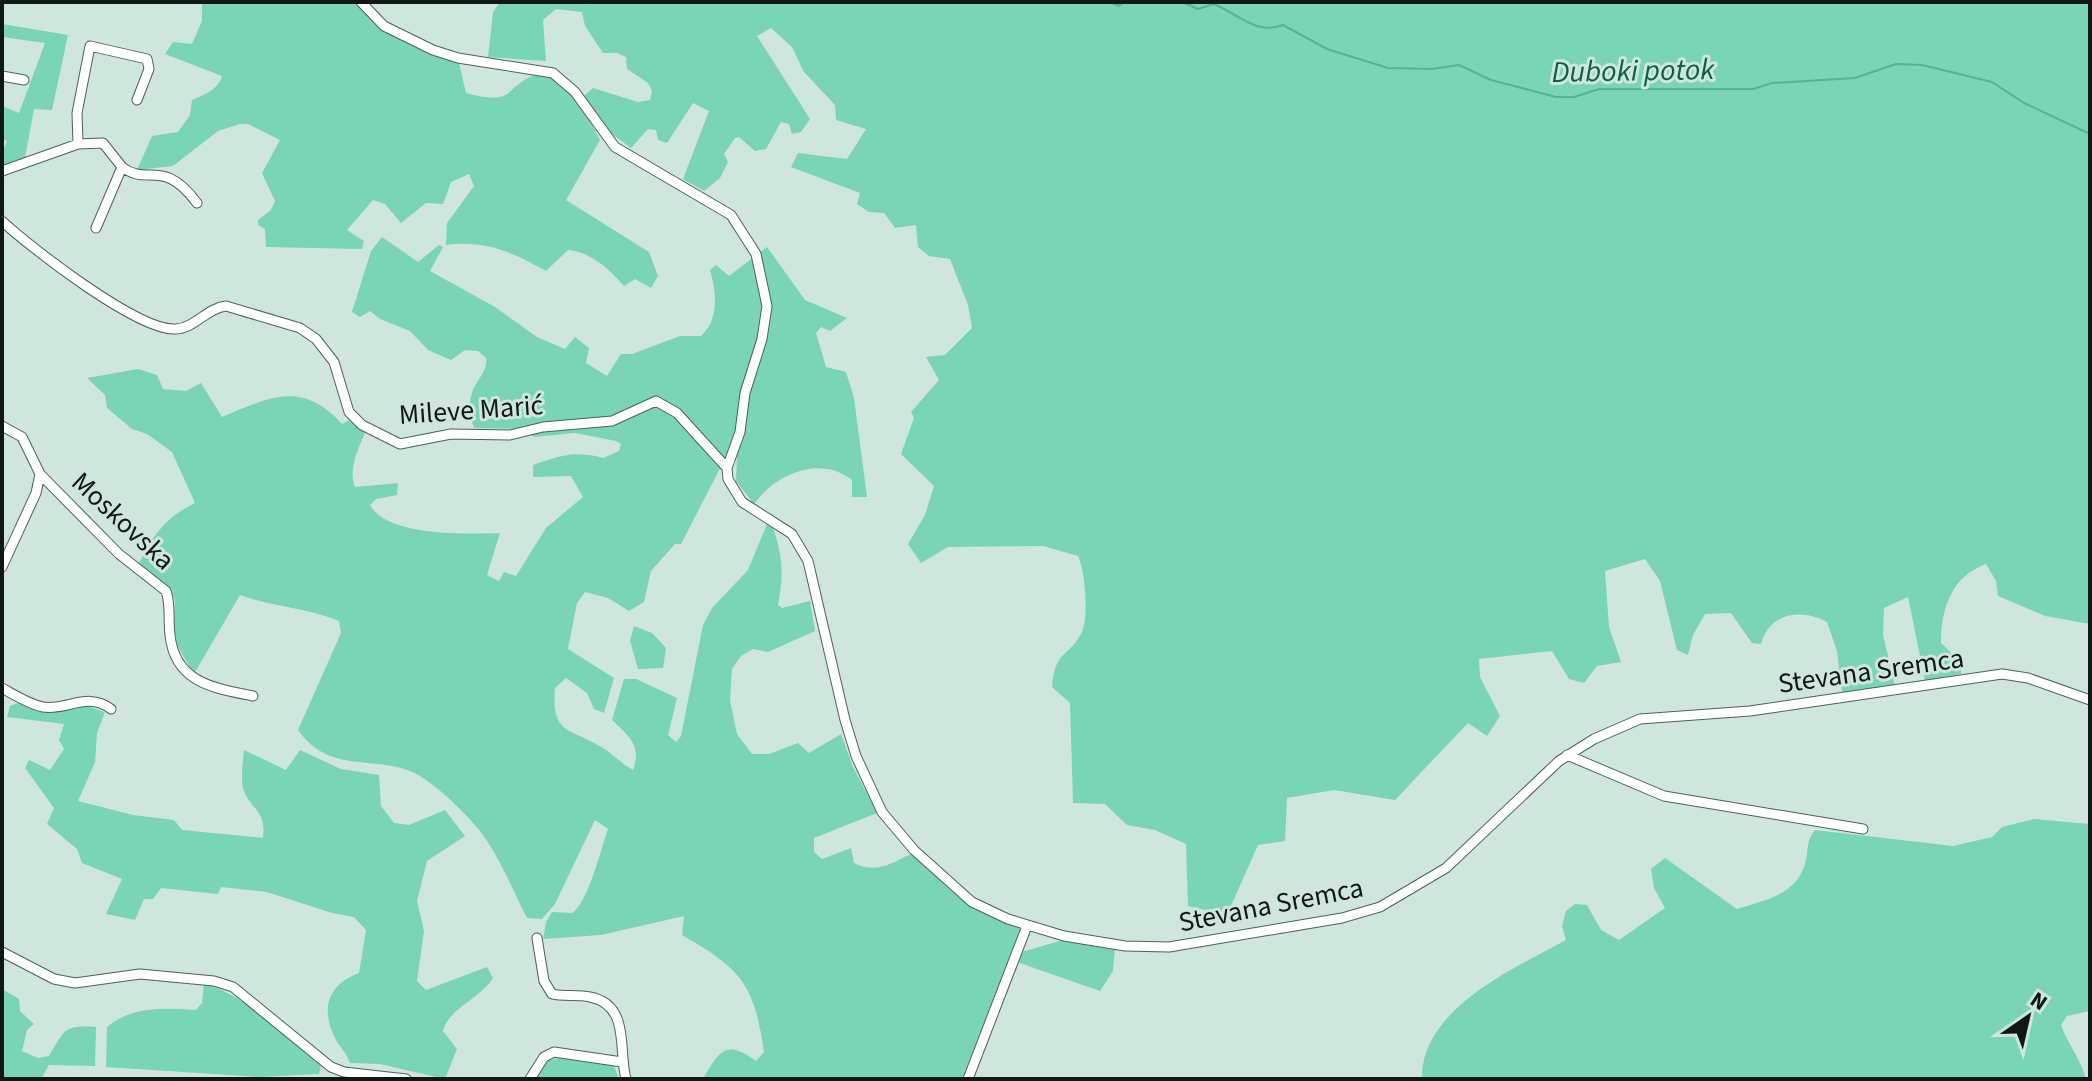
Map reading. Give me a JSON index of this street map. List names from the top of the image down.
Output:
{
  "streets": {
    "street": ["Mileve Marić", "Moskovska", "Stevana Sremca"]
  },
  "crossings": [
    ["Mileve Marić", "Stevana Sremca"]
  ],
  "water": ["Duboki potok"],
  "north": "top right"
}
